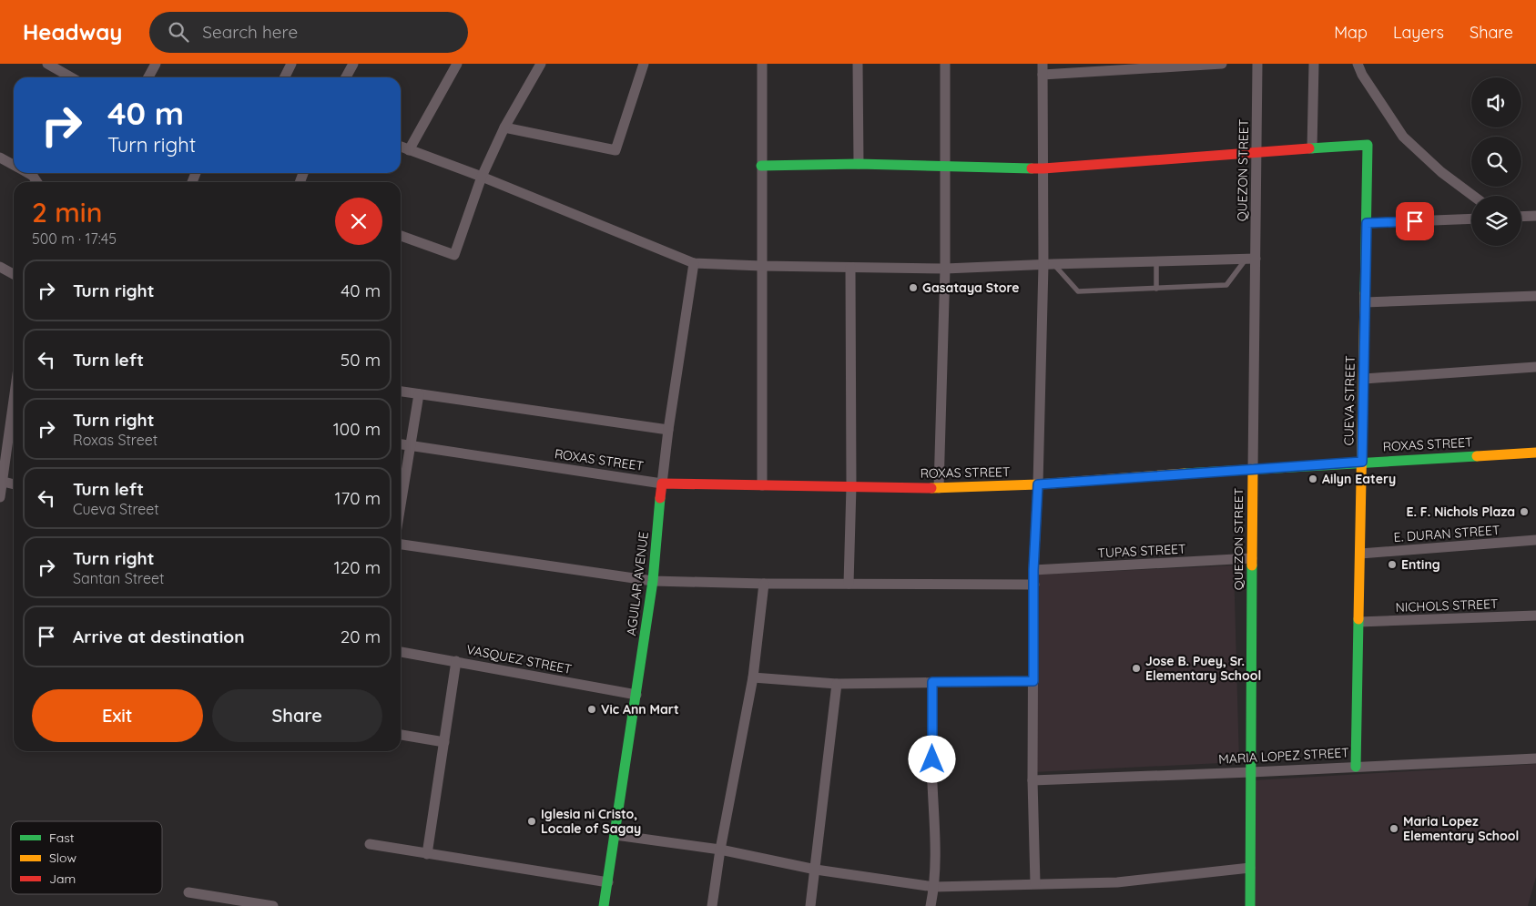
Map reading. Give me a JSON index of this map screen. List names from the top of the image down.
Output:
{
  "streets": {
    "street": [
      "QUEZON STREET",
      "CUEVA STREET",
      "ROXAS STREET",
      "E. DURAN STREET",
      "TUPAS STREET",
      "AGUILAR AVENUE",
      "NICHOLS STREET",
      "VASQUEZ STREET",
      "MARIA LOPEZ STREET"
    ]
  },
  "crossings": [
    ["QUEZON STREET", "ROXAS STREET"],
    ["QUEZON STREET", "TUPAS STREET"],
    ["QUEZON STREET", "MARIA LOPEZ STREET"],
    ["CUEVA STREET", "ROXAS STREET"],
    ["CUEVA STREET", "E. DURAN STREET"],
    ["CUEVA STREET", "NICHOLS STREET"],
    ["CUEVA STREET", "MARIA LOPEZ STREET"],
    ["ROXAS STREET", "AGUILAR AVENUE"],
    ["AGUILAR AVENUE", "VASQUEZ STREET"]
  ],
  "places": [
    "Gasataya Store",
    "Ailyn Eatery",
    "E. F. Nichols Plaza",
    "Enting",
    "Jose B. Puey, Sr. Elementary School",
    "Vic Ann Mart",
    "Iglesia ni Cristo, Locale of Sagay",
    "Maria Lopez Elementary School"
  ],
  "legend": ["Fast", "Slow", "Jam"],
  "page": {
    "header": "Headway",
    "search": "Search here",
    "nav": ["Map", "Layers", "Share"],
    "turn": ["40 m", "Turn right"],
    "heading": ["2 min", "500 m · 17:45"],
    "list": [
      {
        "name": "Turn right",
        "value": "40 m"
      },
      {
        "name": "Turn left",
        "value": "50 m"
      },
      {
        "name": "Turn right",
        "note": "Roxas Street",
        "value": "100 m"
      },
      {
        "name": "Turn left",
        "note": "Cueva Street",
        "value": "170 m"
      },
      {
        "name": "Turn right",
        "note": "Santan Street",
        "value": "120 m"
      },
      {
        "name": "Arrive at destination",
        "value": "20 m"
      }
    ],
    "buttons": ["Exit", "Share"]
  }
}
